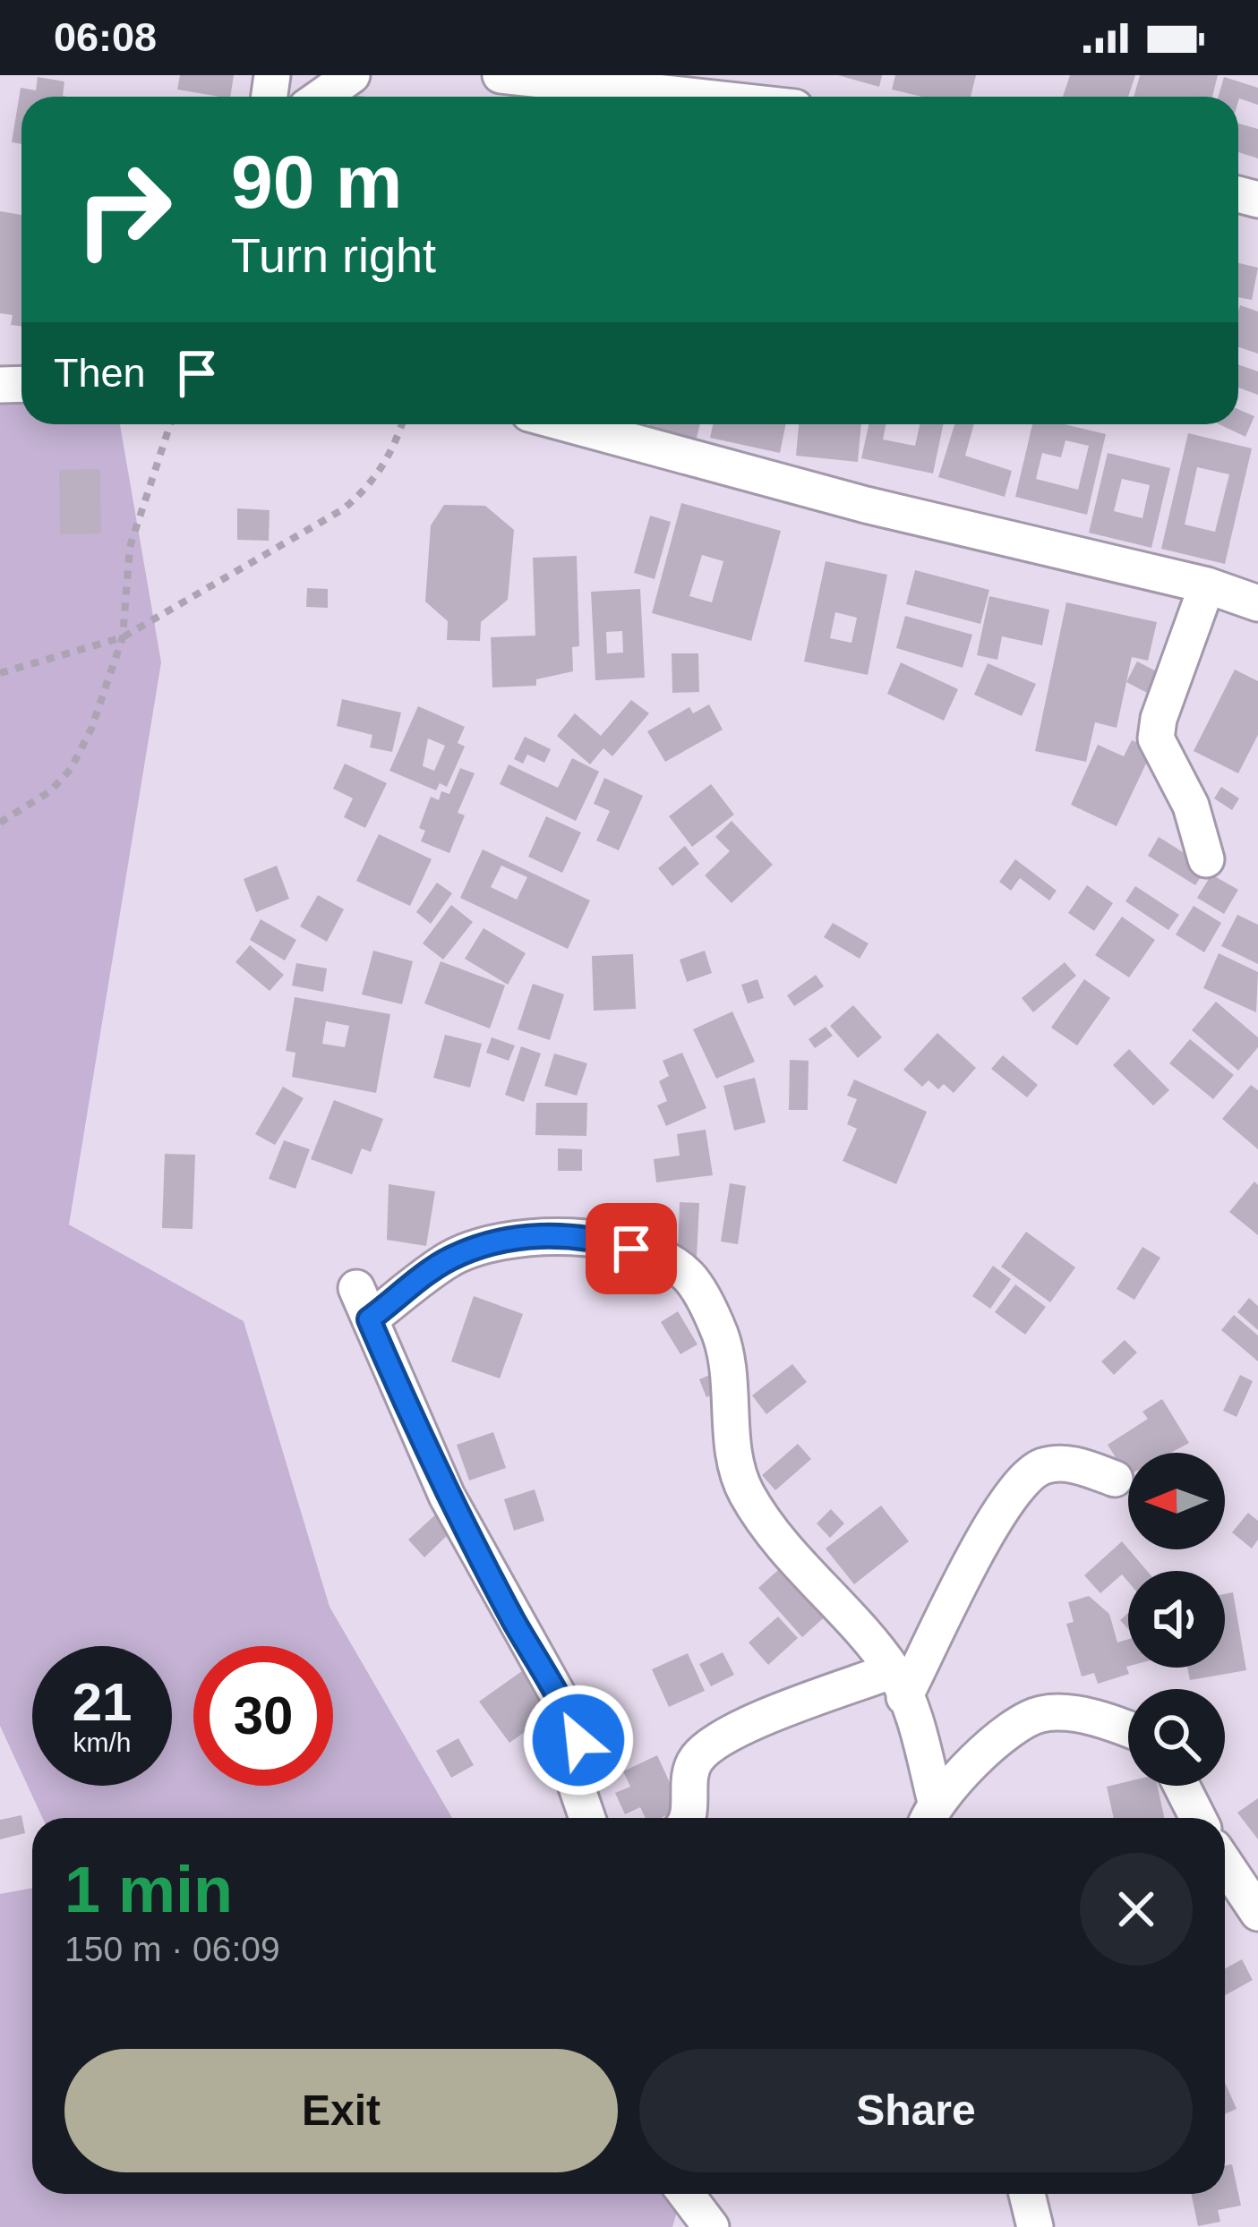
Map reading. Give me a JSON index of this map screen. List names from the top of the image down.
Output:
{
  "north": "left",
  "page": {
    "status": "06:08",
    "turn": ["90 m", "Turn right"],
    "then": "Then",
    "speed": "21 km/h",
    "limit": "30",
    "heading": ["1 min", "150 m · 06:09"],
    "buttons": ["Exit", "Share"]
  }
}
